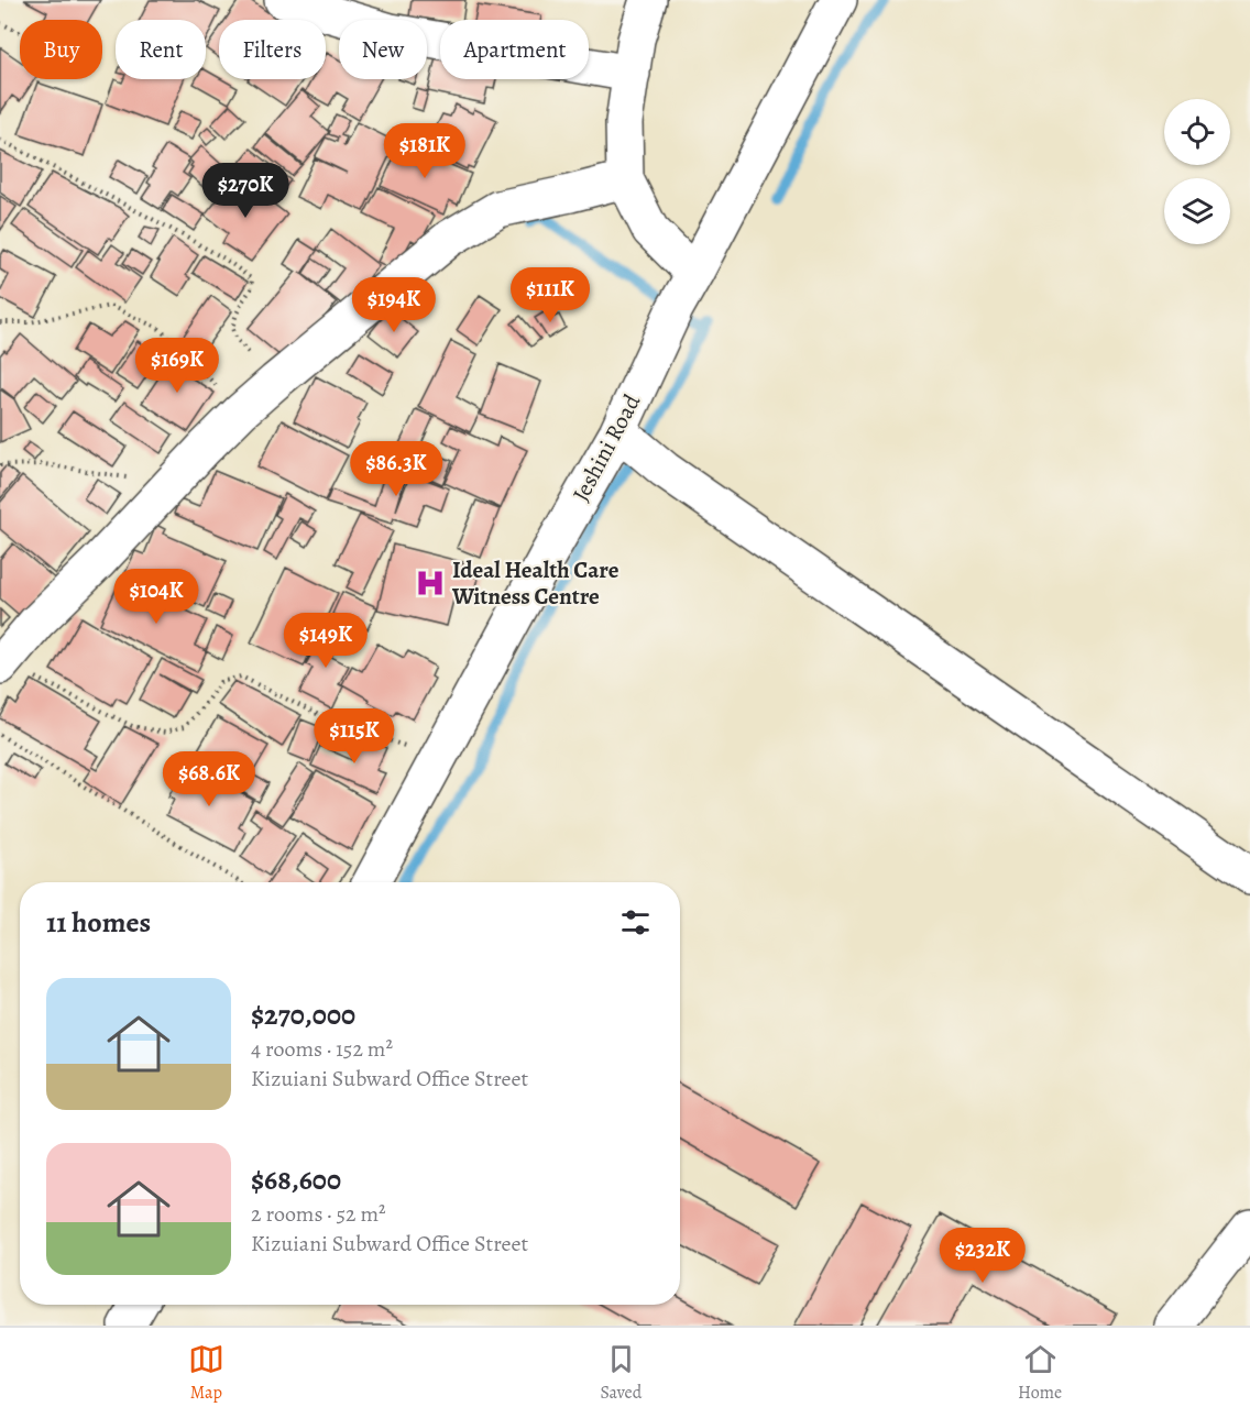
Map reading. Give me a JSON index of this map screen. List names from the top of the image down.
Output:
{
  "streets": {
    "street": ["Jeshini Road"]
  },
  "places": {
    "hospital": ["Ideal Health Care Witness Centre"]
  },
  "page": {
    "chip": [
      "Buy",
      "Rent",
      "Filters",
      "New",
      "Apartment"
    ],
    "price": [
      "$181K",
      "$270K",
      "$111K",
      "$194K",
      "$169K",
      "$86.3K",
      "$104K",
      "$149K",
      "$115K",
      "$68.6K",
      "$232K"
    ],
    "heading": "11 homes",
    "list": [
      {
        "name": "$270,000",
        "note": "4 rooms · 152 m² · Kizuiani Subward Office Street"
      },
      {
        "name": "$68,600",
        "note": "2 rooms · 52 m² · Kizuiani Subward Office Street"
      }
    ],
    "tabs": ["Map", "Saved", "Home"]
  }
}
